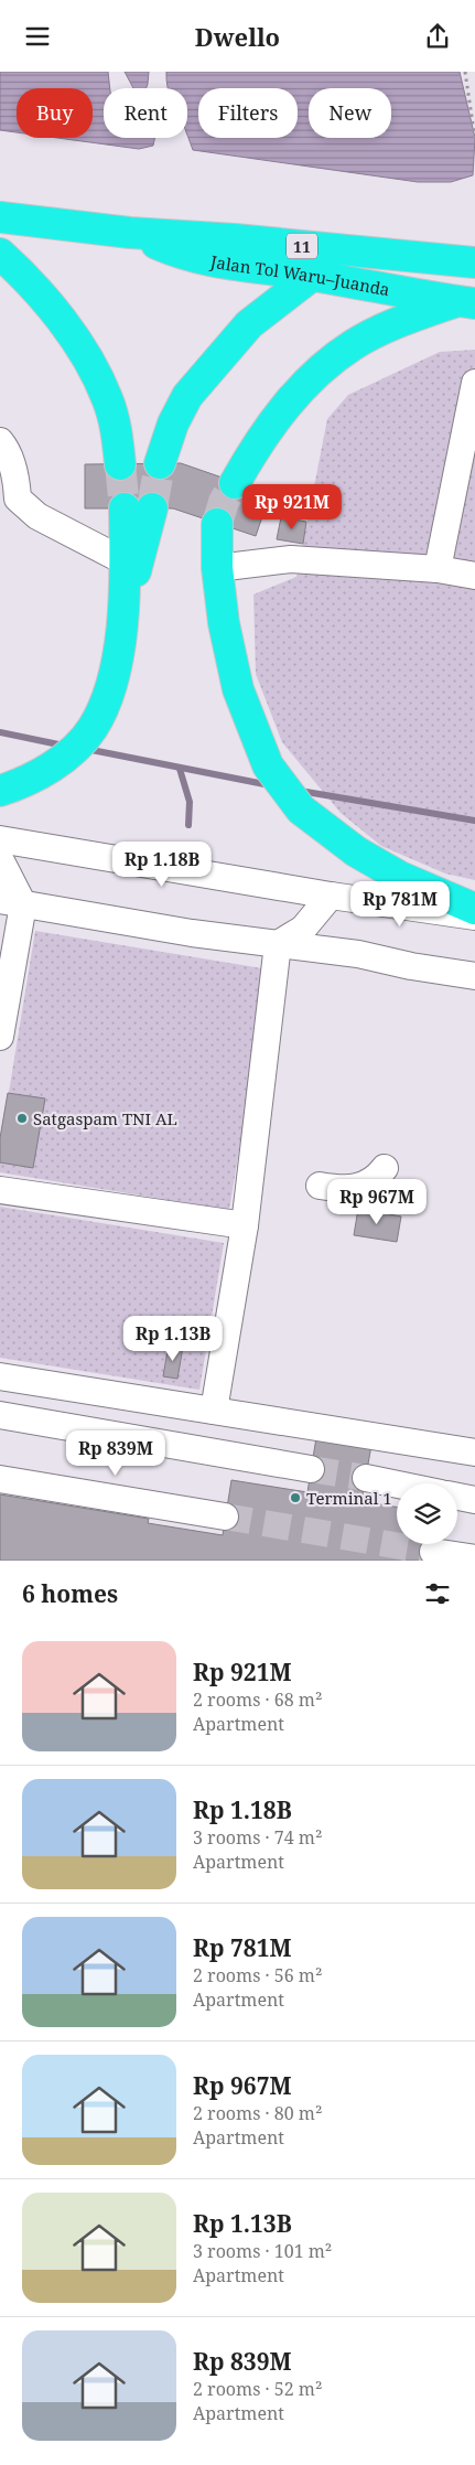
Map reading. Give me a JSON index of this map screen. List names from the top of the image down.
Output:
{
  "streets": {
    "highway": ["11", "Jalan Tol Waru–Juanda"]
  },
  "places": ["Satgaspam TNI AL", "Terminal 1"],
  "page": {
    "header": "Dwello",
    "chip": [
      "Buy",
      "Rent",
      "Filters",
      "New"
    ],
    "price": [
      "Rp 921M",
      "Rp 1.18B",
      "Rp 781M",
      "Rp 967M",
      "Rp 1.13B",
      "Rp 839M"
    ],
    "heading": "6 homes",
    "list": [
      {
        "name": "Rp 921M",
        "note": "2 rooms · 68 m² · Apartment"
      },
      {
        "name": "Rp 1.18B",
        "note": "3 rooms · 74 m² · Apartment"
      },
      {
        "name": "Rp 781M",
        "note": "2 rooms · 56 m² · Apartment"
      },
      {
        "name": "Rp 967M",
        "note": "2 rooms · 80 m² · Apartment"
      },
      {
        "name": "Rp 1.13B",
        "note": "3 rooms · 101 m² · Apartment"
      },
      {
        "name": "Rp 839M",
        "note": "2 rooms · 52 m² · Apartment"
      }
    ]
  }
}
